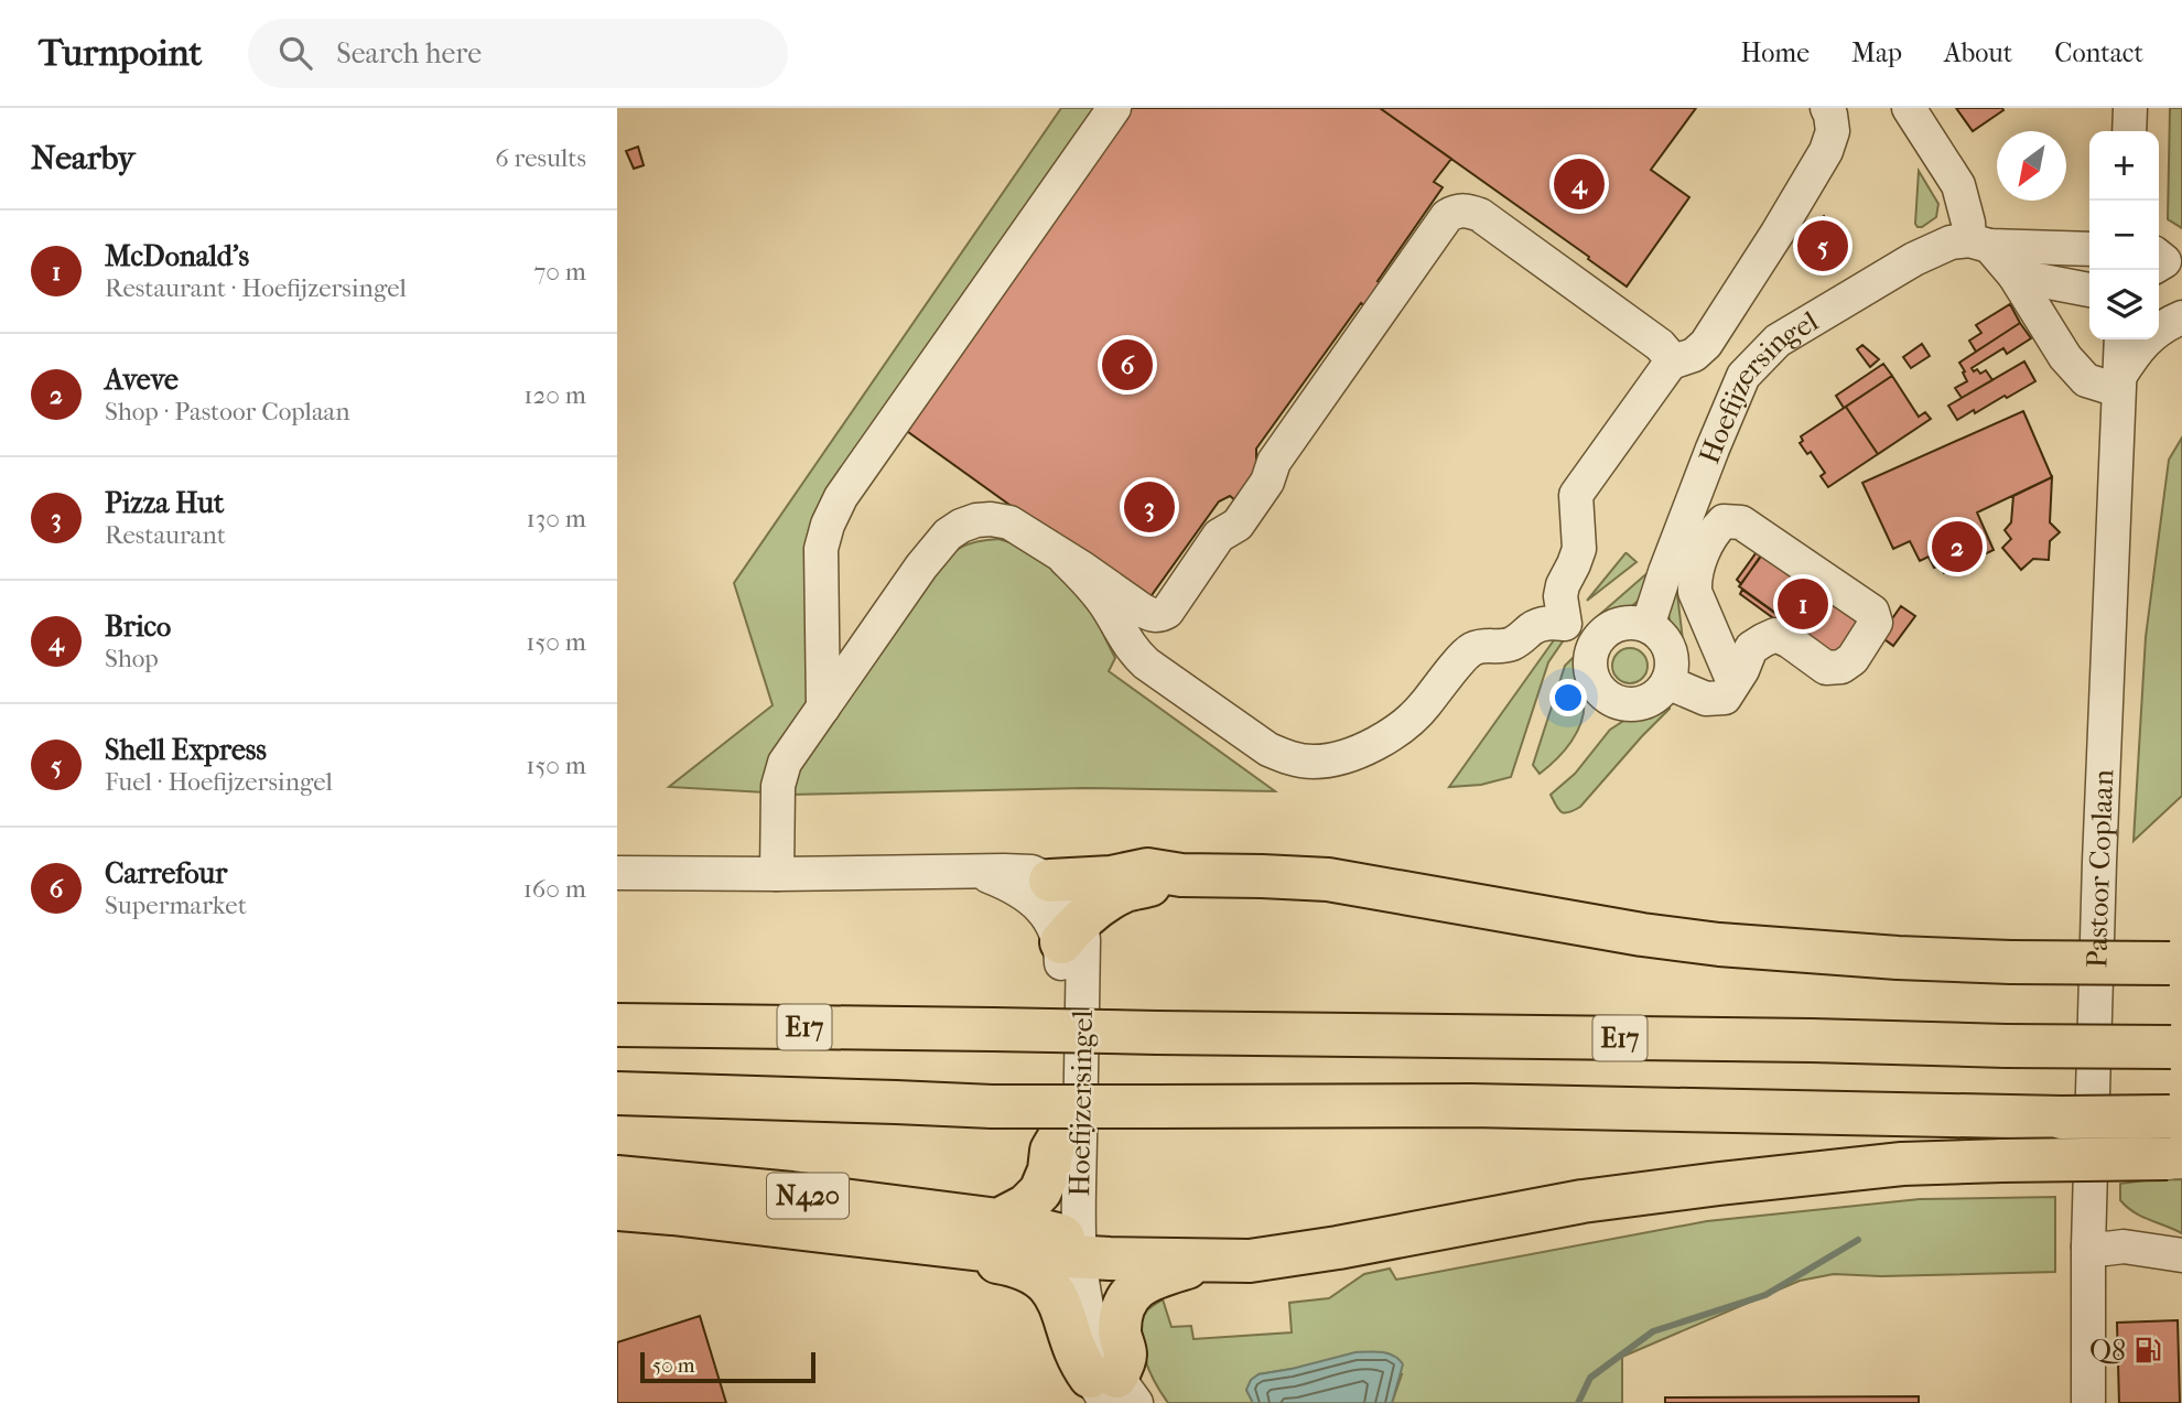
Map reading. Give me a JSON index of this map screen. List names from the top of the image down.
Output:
{
  "streets": {
    "highway": ["E17", "N420"],
    "street": ["Hoefijzersingel", "Pastoor Coplaan"]
  },
  "crossings": [
    ["Hoefijzersingel", "N420"]
  ],
  "places": {
    "fuel station": ["Q8"]
  },
  "scale_bar": "50 m",
  "north": "bottom left",
  "page": {
    "header": "Turnpoint",
    "search": "Search here",
    "nav": [
      "Home",
      "Map",
      "About",
      "Contact"
    ],
    "heading": ["Nearby", "6 results"],
    "map_buttons": ["+", "−"],
    "pins": [
      "4",
      "5",
      "6",
      "3",
      "2",
      "1"
    ],
    "list": [
      {
        "mark": "1",
        "name": "McDonald's",
        "note": "Restaurant · Hoefijzersingel",
        "value": "70 m"
      },
      {
        "mark": "2",
        "name": "Aveve",
        "note": "Shop · Pastoor Coplaan",
        "value": "120 m"
      },
      {
        "mark": "3",
        "name": "Pizza Hut",
        "note": "Restaurant",
        "value": "130 m"
      },
      {
        "mark": "4",
        "name": "Brico",
        "note": "Shop",
        "value": "150 m"
      },
      {
        "mark": "5",
        "name": "Shell Express",
        "note": "Fuel · Hoefijzersingel",
        "value": "150 m"
      },
      {
        "mark": "6",
        "name": "Carrefour",
        "note": "Supermarket",
        "value": "160 m"
      }
    ],
    "scale": "50 m"
  }
}
